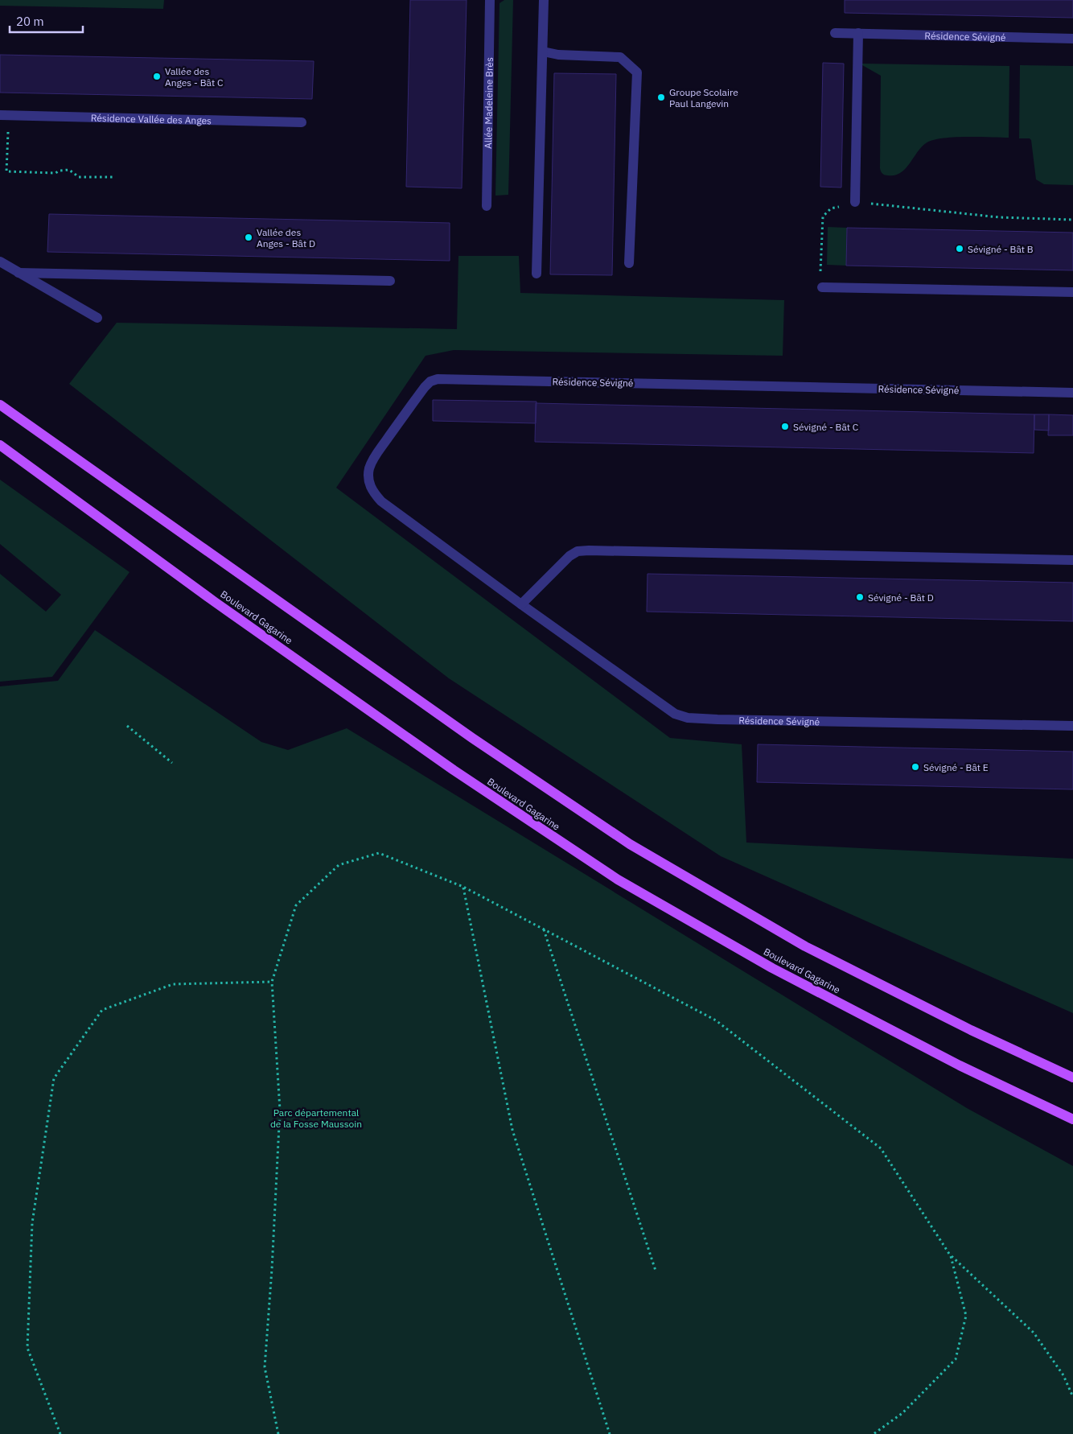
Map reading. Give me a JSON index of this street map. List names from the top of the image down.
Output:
{
  "streets": {
    "main road": ["Boulevard Gagarine"],
    "street": ["Résidence Sévigné", "Allée Madeleine Brès", "Résidence Vallée des Anges"]
  },
  "parks": ["Parc départemental de la Fosse Maussoin"],
  "places": [
    "Vallée des Anges - Bât C",
    "Groupe Scolaire Paul Langevin",
    "Vallée des Anges - Bât D",
    "Sévigné - Bât B",
    "Sévigné - Bât C",
    "Sévigné - Bât D",
    "Sévigné - Bât E"
  ],
  "scale_bar": "20 m"
}
